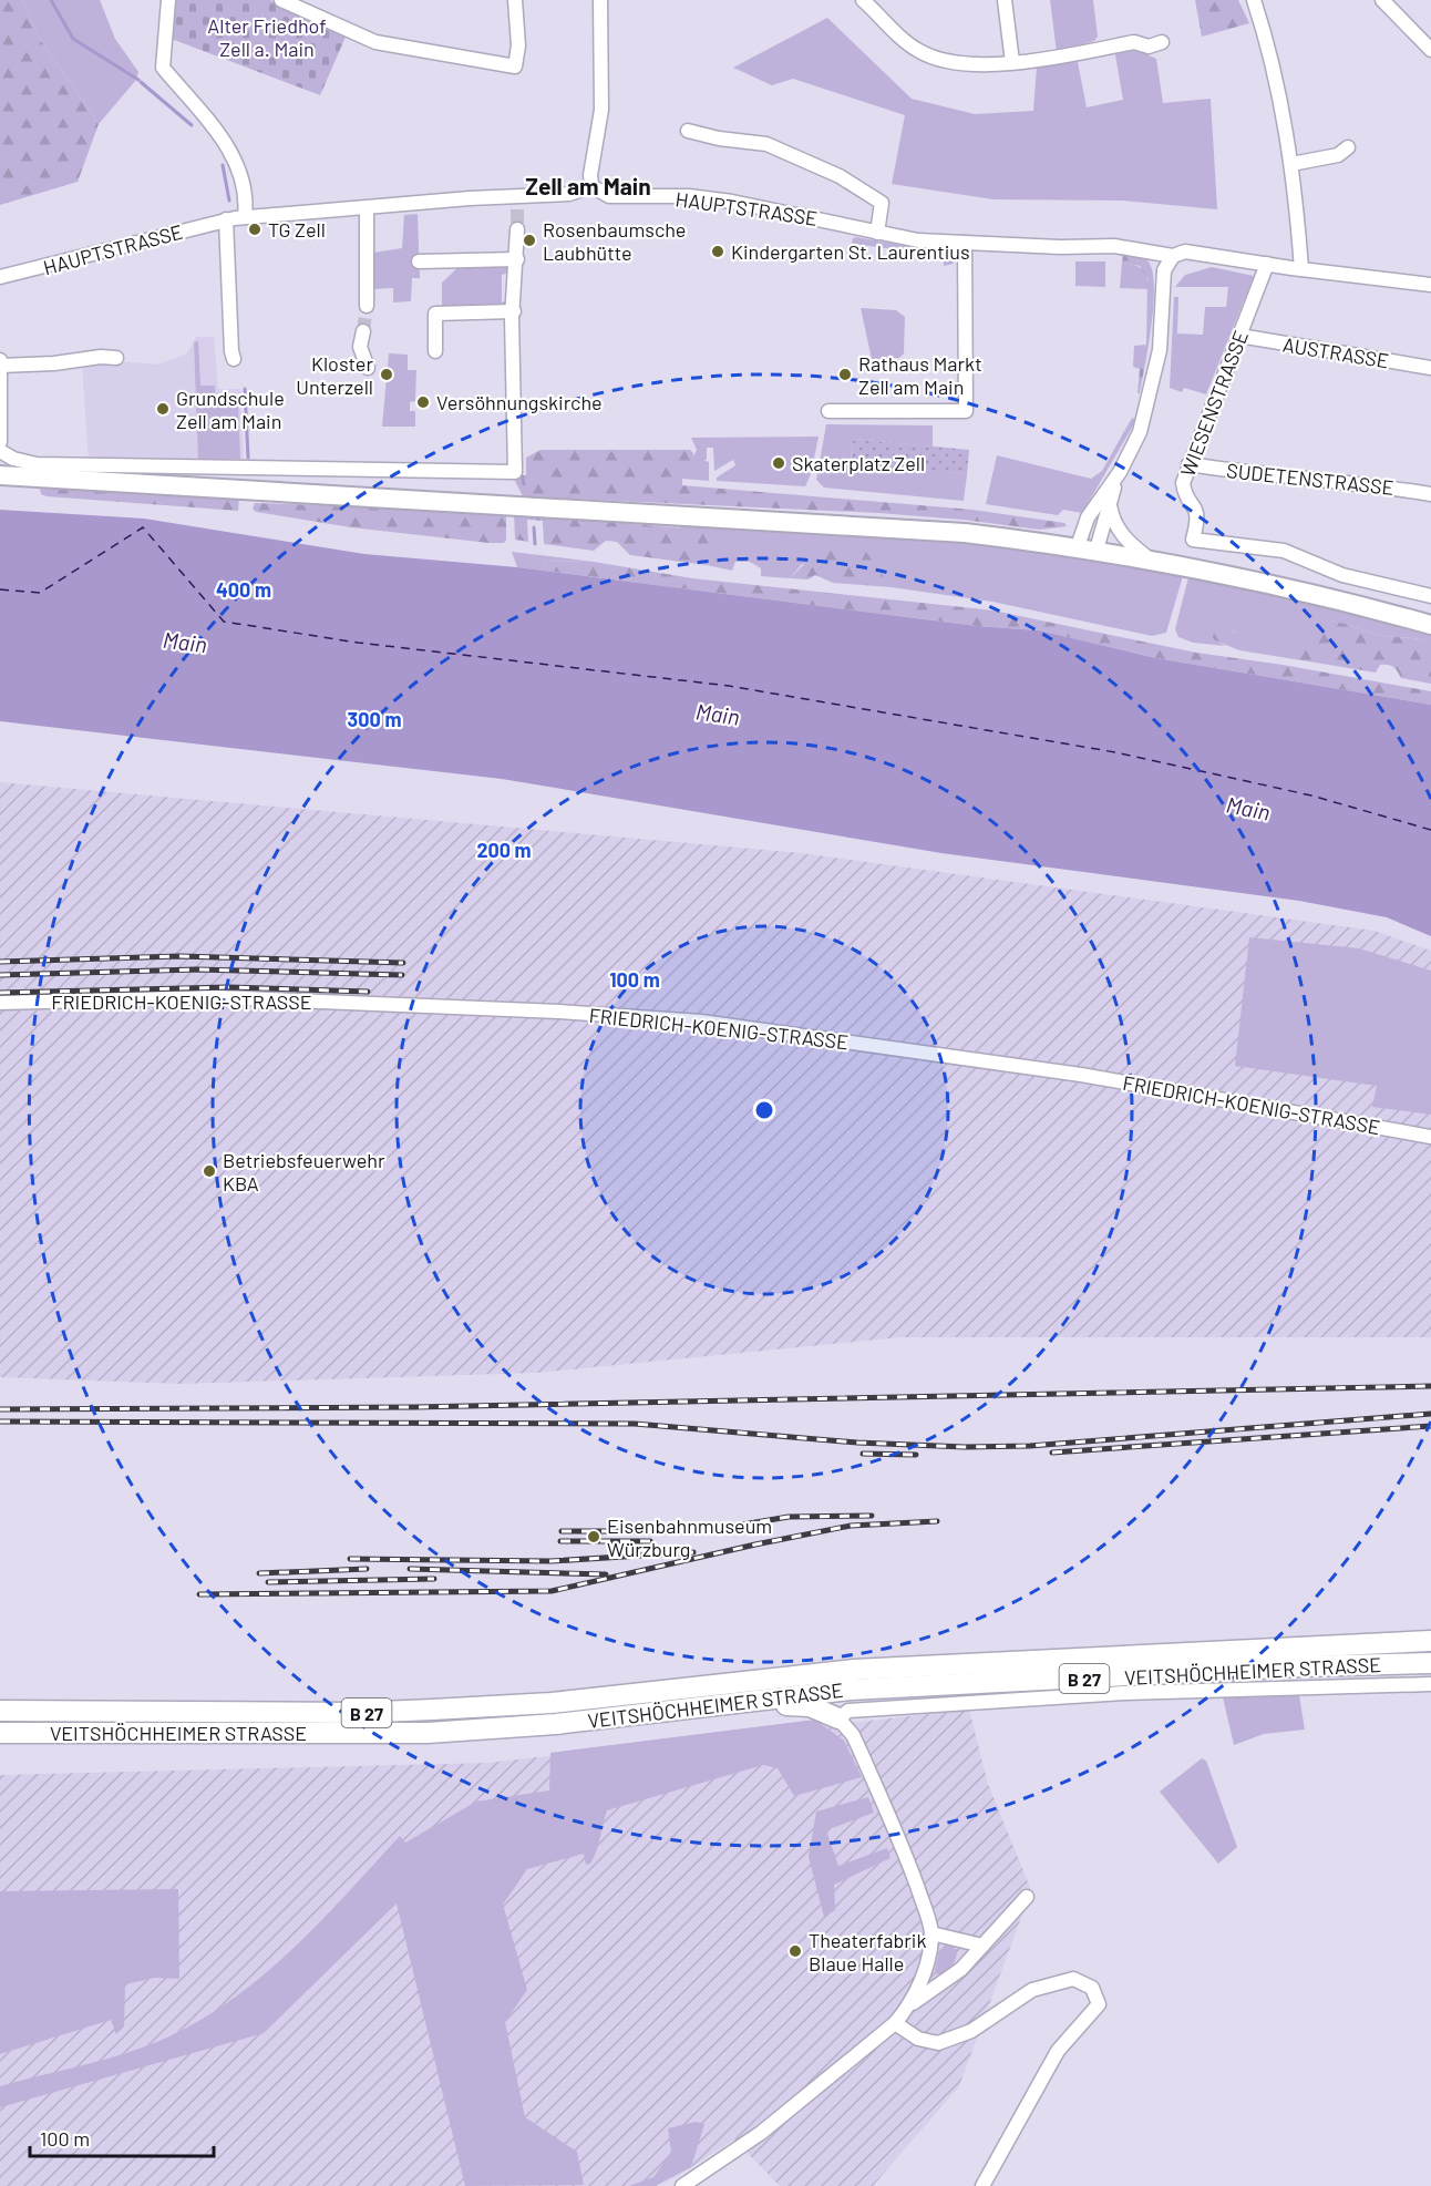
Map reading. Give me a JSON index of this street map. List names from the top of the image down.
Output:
{
  "streets": {
    "highway": ["VEITSHÖCHHEIMER STRASSE", "B 27"],
    "street": [
      "HAUPTSTRASSE",
      "AUSTRASSE",
      "WIESENSTRASSE",
      "SUDETENSTRASSE",
      "FRIEDRICH-KOENIG-STRASSE"
    ]
  },
  "crossings": [
    ["HAUPTSTRASSE", "WIESENSTRASSE"],
    ["AUSTRASSE", "WIESENSTRASSE"],
    ["WIESENSTRASSE", "SUDETENSTRASSE"]
  ],
  "districts": ["Zell am Main"],
  "water": ["Main"],
  "parks": ["Alter Friedhof Zell a. Main"],
  "places": [
    "TG Zell",
    "Rosenbaumsche Laubhütte",
    "Kindergarten St. Laurentius",
    "Kloster Unterzell",
    "Rathaus Markt Zell am Main",
    "Versöhnungskirche",
    "Grundschule Zell am Main",
    "Skaterplatz Zell",
    "Betriebsfeuerwehr KBA",
    "Eisenbahnmuseum Würzburg",
    "Theaterfabrik Blaue Halle"
  ],
  "scale_bar": "100 m",
  "rings": [
    "400 m",
    "300 m",
    "200 m",
    "100 m"
  ]
}
